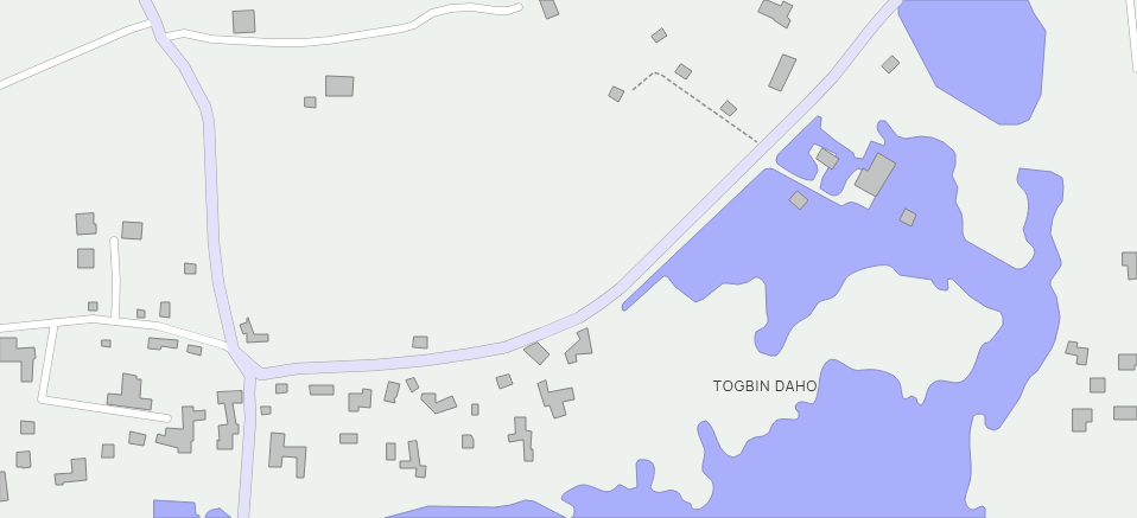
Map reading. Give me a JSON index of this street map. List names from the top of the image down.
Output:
{
  "districts": ["TOGBIN DAHO"]
}
